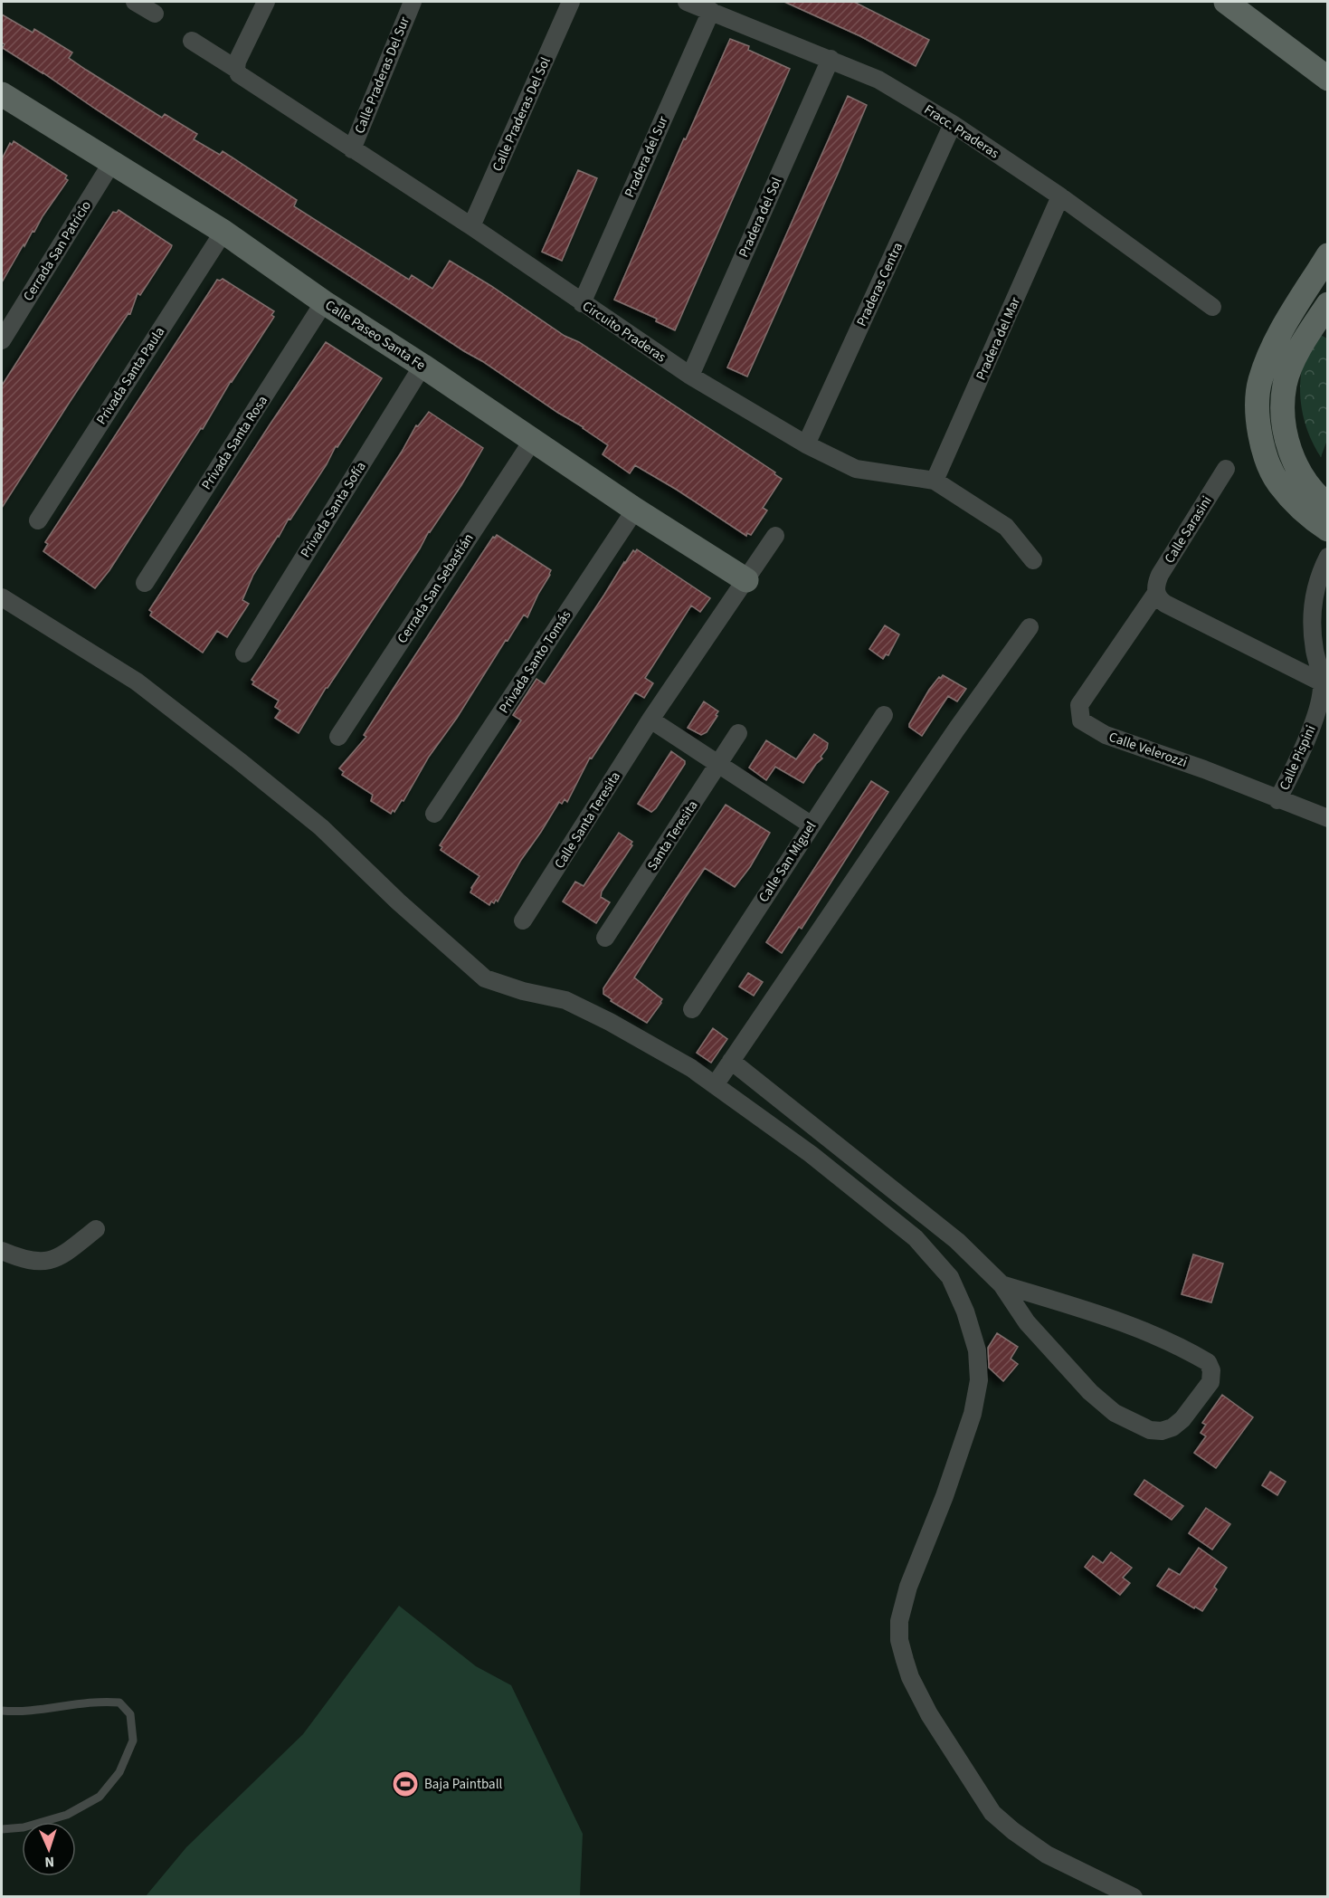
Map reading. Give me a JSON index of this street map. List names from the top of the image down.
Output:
{
  "streets": {
    "street": [
      "Calle Praderas Del Sur",
      "Calle Praderas Del Sol",
      "Fracc. Praderas",
      "Pradera del Sur",
      "Pradera del Sol",
      "Cerrada San Patricio",
      "Praderas Centra",
      "Circuito Praderas",
      "Calle Paseo Santa Fe",
      "Pradera del Mar",
      "Privada Santa Paula",
      "Privada Santa Rosa",
      "Privada Santa Sofía",
      "Calle Sarasini",
      "Cerrada San Sebastián",
      "Privada Santo Tomás",
      "Calle Velerozzi",
      "Calle Pispini",
      "Calle Santa Teresita",
      "Santa Teresita",
      "Calle San Miguel"
    ]
  },
  "crossings": [
    ["Calle Praderas Del Sur", "Circuito Praderas"],
    ["Calle Praderas Del Sol", "Circuito Praderas"],
    ["Fracc. Praderas", "Pradera del Sur"],
    ["Fracc. Praderas", "Pradera del Sol"],
    ["Fracc. Praderas", "Praderas Centra"],
    ["Fracc. Praderas", "Pradera del Mar"],
    ["Pradera del Sur", "Circuito Praderas"],
    ["Pradera del Sol", "Circuito Praderas"],
    ["Cerrada San Patricio", "Calle Paseo Santa Fe"],
    ["Praderas Centra", "Circuito Praderas"],
    ["Circuito Praderas", "Pradera del Mar"],
    ["Calle Paseo Santa Fe", "Privada Santa Paula"],
    ["Calle Paseo Santa Fe", "Privada Santa Rosa"],
    ["Calle Paseo Santa Fe", "Privada Santa Sofía"],
    ["Calle Paseo Santa Fe", "Cerrada San Sebastián"],
    ["Calle Paseo Santa Fe", "Privada Santo Tomás"],
    ["Calle Paseo Santa Fe", "Calle Santa Teresita"],
    ["Calle Sarasini", "Calle Velerozzi"],
    ["Calle Velerozzi", "Calle Pispini"]
  ],
  "places": {
    "sports": ["Baja Paintball"]
  },
  "north": "bottom"
}
